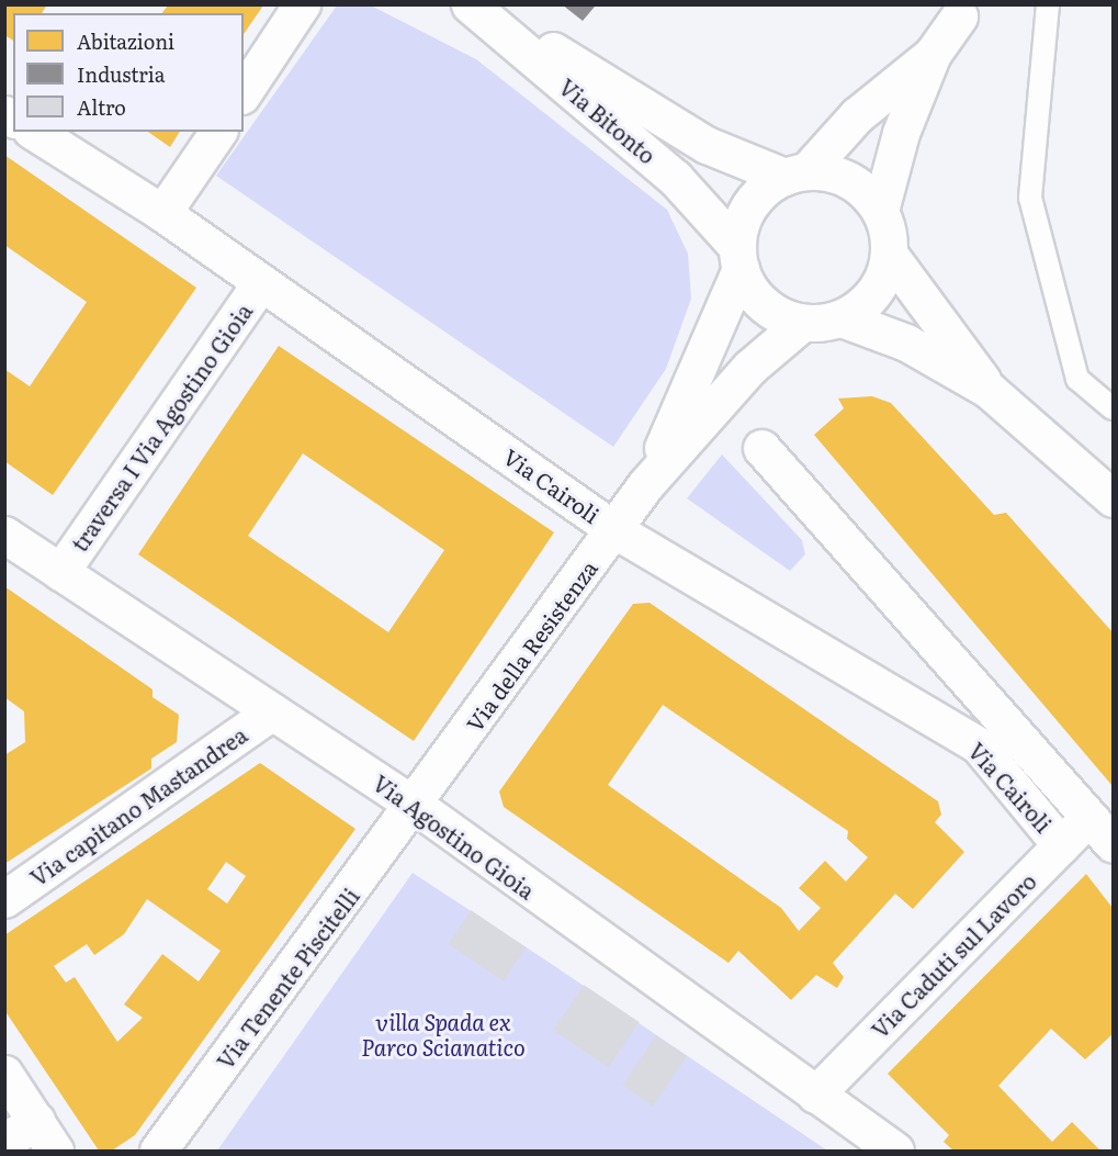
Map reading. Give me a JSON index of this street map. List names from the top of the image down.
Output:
{
  "streets": {
    "street": [
      "Via Bitonto",
      "traversa I Via Agostino Gioia",
      "Via Cairoli",
      "Via della Resistenza",
      "Via capitano Mastandrea",
      "Via Agostino Gioia",
      "Via Caduti sul Lavoro",
      "Via Tenente Piscitelli"
    ]
  },
  "crossings": [
    ["Via Bitonto", "Via della Resistenza"],
    ["traversa I Via Agostino Gioia", "Via Cairoli"],
    ["traversa I Via Agostino Gioia", "Via Agostino Gioia"],
    ["Via Cairoli", "Via della Resistenza"],
    ["Via Cairoli", "Via Caduti sul Lavoro"],
    ["Via della Resistenza", "Via Agostino Gioia"],
    ["Via della Resistenza", "Via Tenente Piscitelli"],
    ["Via capitano Mastandrea", "Via Agostino Gioia"],
    ["Via Agostino Gioia", "Via Caduti sul Lavoro"],
    ["Via Agostino Gioia", "Via Tenente Piscitelli"]
  ],
  "parks": ["villa Spada ex Parco Scianatico"],
  "legend": ["Abitazioni", "Industria", "Altro"]
}
